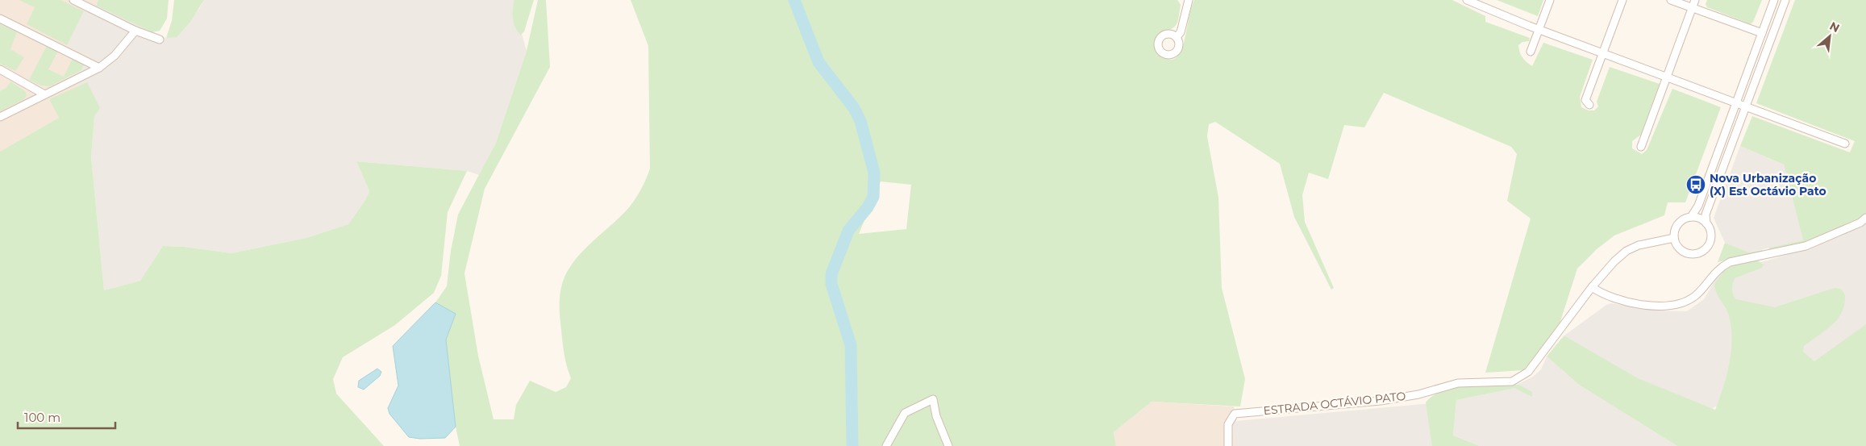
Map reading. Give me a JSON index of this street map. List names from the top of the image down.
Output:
{
  "streets": {
    "street": ["ESTRADA OCTÁVIO PATO"]
  },
  "places": {
    "bus stop": ["Nova Urbanização (X) Est Octávio Pato"]
  },
  "scale_bar": "100 m",
  "north": "top right"
}
